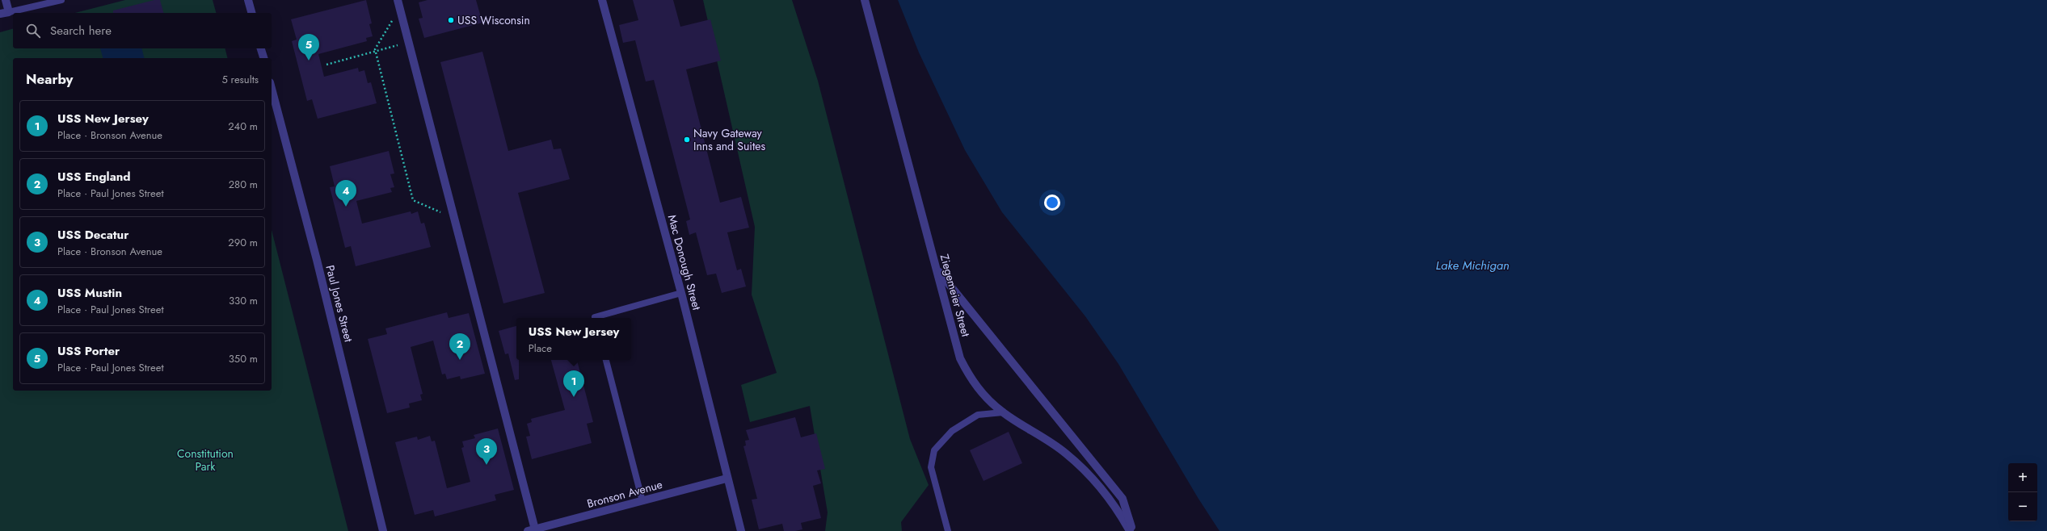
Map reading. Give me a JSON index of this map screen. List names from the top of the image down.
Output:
{
  "streets": {
    "street": [
      "Mac Donough Street",
      "Ziegemeier Street",
      "Paul Jones Street",
      "Bronson Avenue"
    ]
  },
  "crossings": [
    ["Mac Donough Street", "Bronson Avenue"]
  ],
  "water": ["Lake Michigan"],
  "parks": ["Constitution Park"],
  "places": ["USS Wisconsin", "Navy Gateway Inns and Suites"],
  "page": {
    "search": "Search here",
    "pins": [
      "5",
      "4",
      "2",
      "1",
      "3"
    ],
    "heading": ["Nearby", "5 results"],
    "list": [
      {
        "mark": "1",
        "name": "USS New Jersey",
        "note": "Place · Bronson Avenue",
        "value": "240 m"
      },
      {
        "mark": "2",
        "name": "USS England",
        "note": "Place · Paul Jones Street",
        "value": "280 m"
      },
      {
        "mark": "3",
        "name": "USS Decatur",
        "note": "Place · Bronson Avenue",
        "value": "290 m"
      },
      {
        "mark": "4",
        "name": "USS Mustin",
        "note": "Place · Paul Jones Street",
        "value": "330 m"
      },
      {
        "mark": "5",
        "name": "USS Porter",
        "note": "Place · Paul Jones Street",
        "value": "350 m"
      }
    ],
    "popup": ["USS New Jersey", "Place"],
    "map_buttons": ["+", "−"]
  }
}
